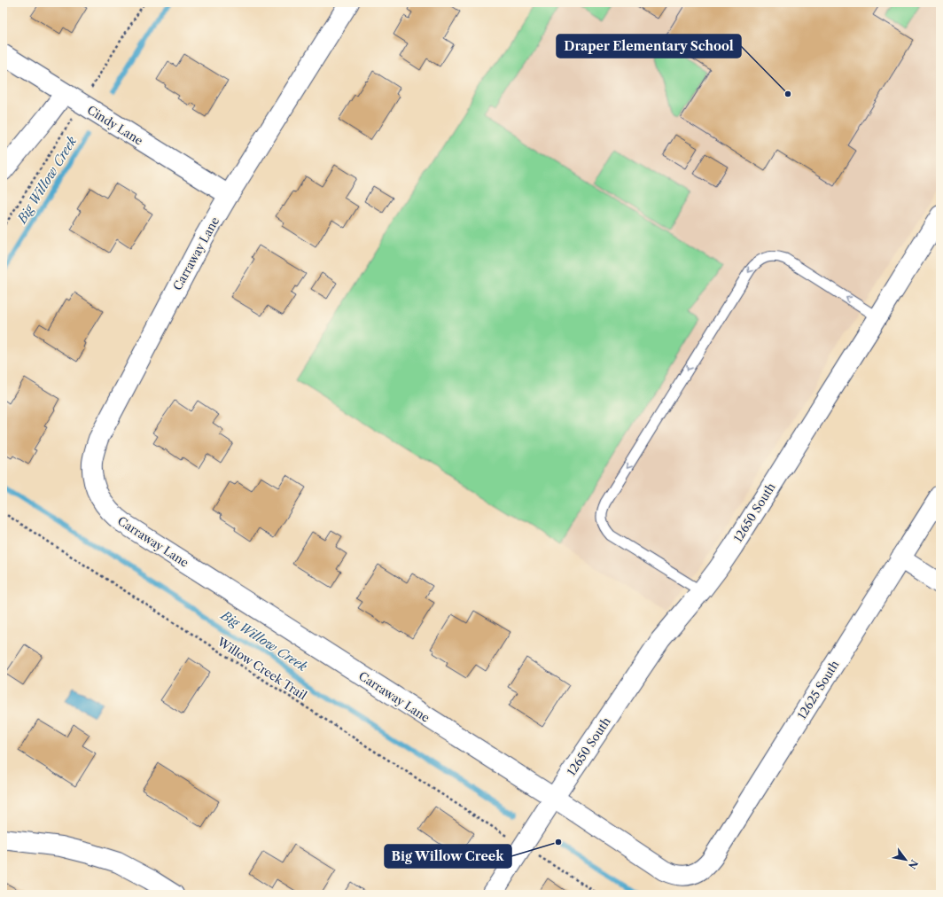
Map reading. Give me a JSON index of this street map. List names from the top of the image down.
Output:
{
  "streets": {
    "street": [
      "Cindy Lane",
      "Carraway Lane",
      "12650 South",
      "12625 South"
    ],
    "path": ["Willow Creek Trail"]
  },
  "crossings": [
    ["Cindy Lane", "Carraway Lane"],
    ["Carraway Lane", "12650 South"],
    ["Carraway Lane", "12625 South"]
  ],
  "water": ["Big Willow Creek"],
  "places": ["Draper Elementary School", "Big Willow Creek"],
  "north": "bottom right"
}
